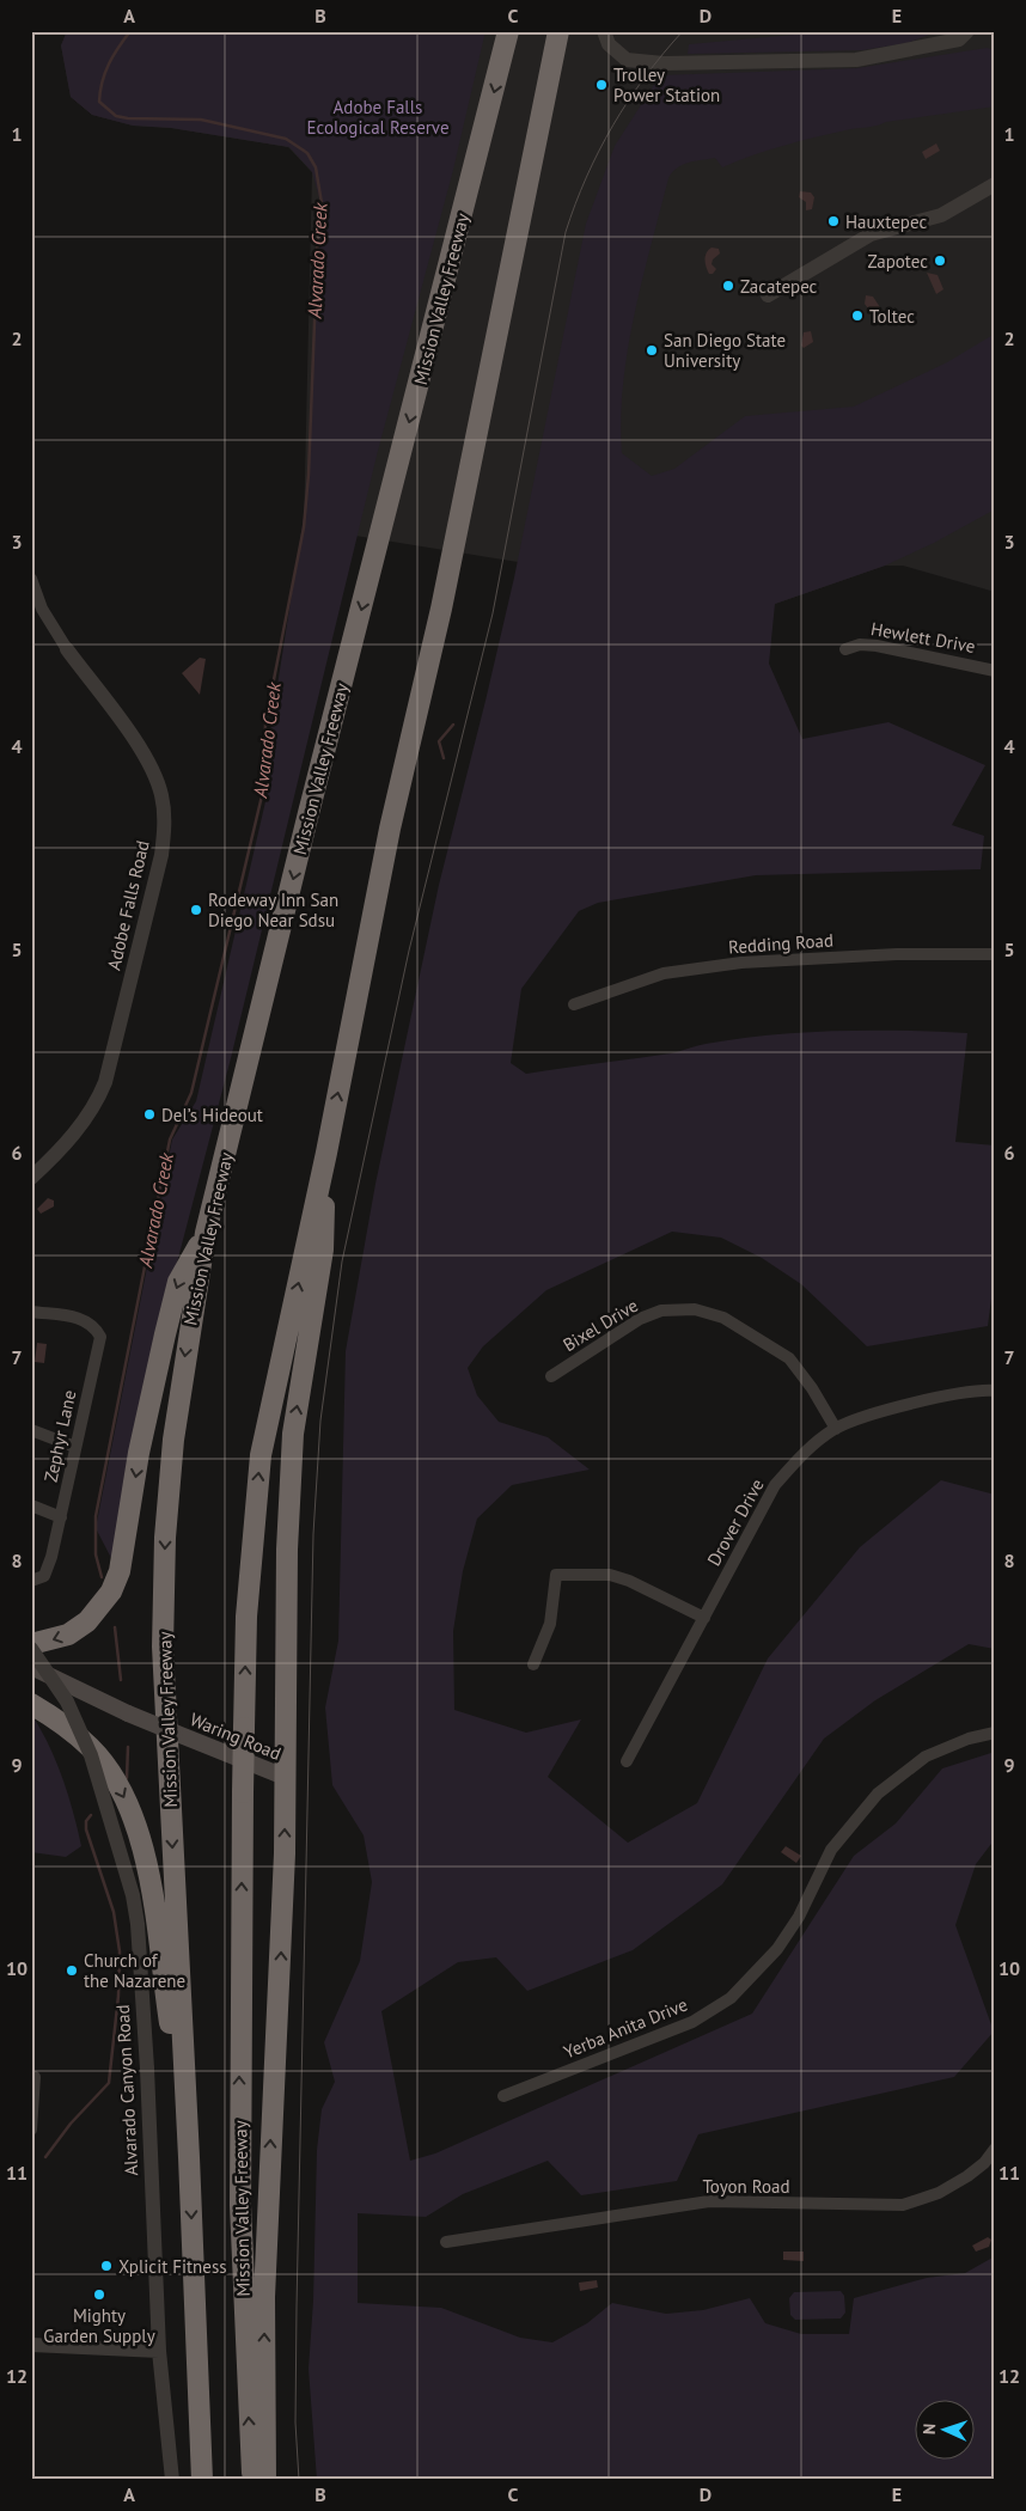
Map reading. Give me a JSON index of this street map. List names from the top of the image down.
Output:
{
  "streets": {
    "highway": ["Mission Valley Freeway"],
    "main road": ["Waring Road"],
    "street": [
      "Hewlett Drive",
      "Adobe Falls Road",
      "Redding Road",
      "Bixel Drive",
      "Zephyr Lane",
      "Drover Drive",
      "Yerba Anita Drive",
      "Alvarado Canyon Road",
      "Toyon Road"
    ]
  },
  "crossings": [
    ["Bixel Drive", "Drover Drive"]
  ],
  "water": ["Alvarado Creek"],
  "parks": ["Adobe Falls Ecological Reserve"],
  "places": [
    "Trolley Power Station",
    "Hauxtepec",
    "Zapotec",
    "Zacatepec",
    "Toltec",
    "San Diego State University",
    "Rodeway Inn San Diego Near Sdsu",
    "Del’s Hideout",
    "Church of the Nazarene",
    "Xplicit Fitness",
    "Mighty Garden Supply"
  ],
  "north": "left",
  "grid": {
    "columns": [
      "A",
      "B",
      "C",
      "D",
      "E"
    ],
    "rows": [
      "1",
      "2",
      "3",
      "4",
      "5",
      "6",
      "7",
      "8",
      "9",
      "10",
      "11",
      "12"
    ]
  }
}
